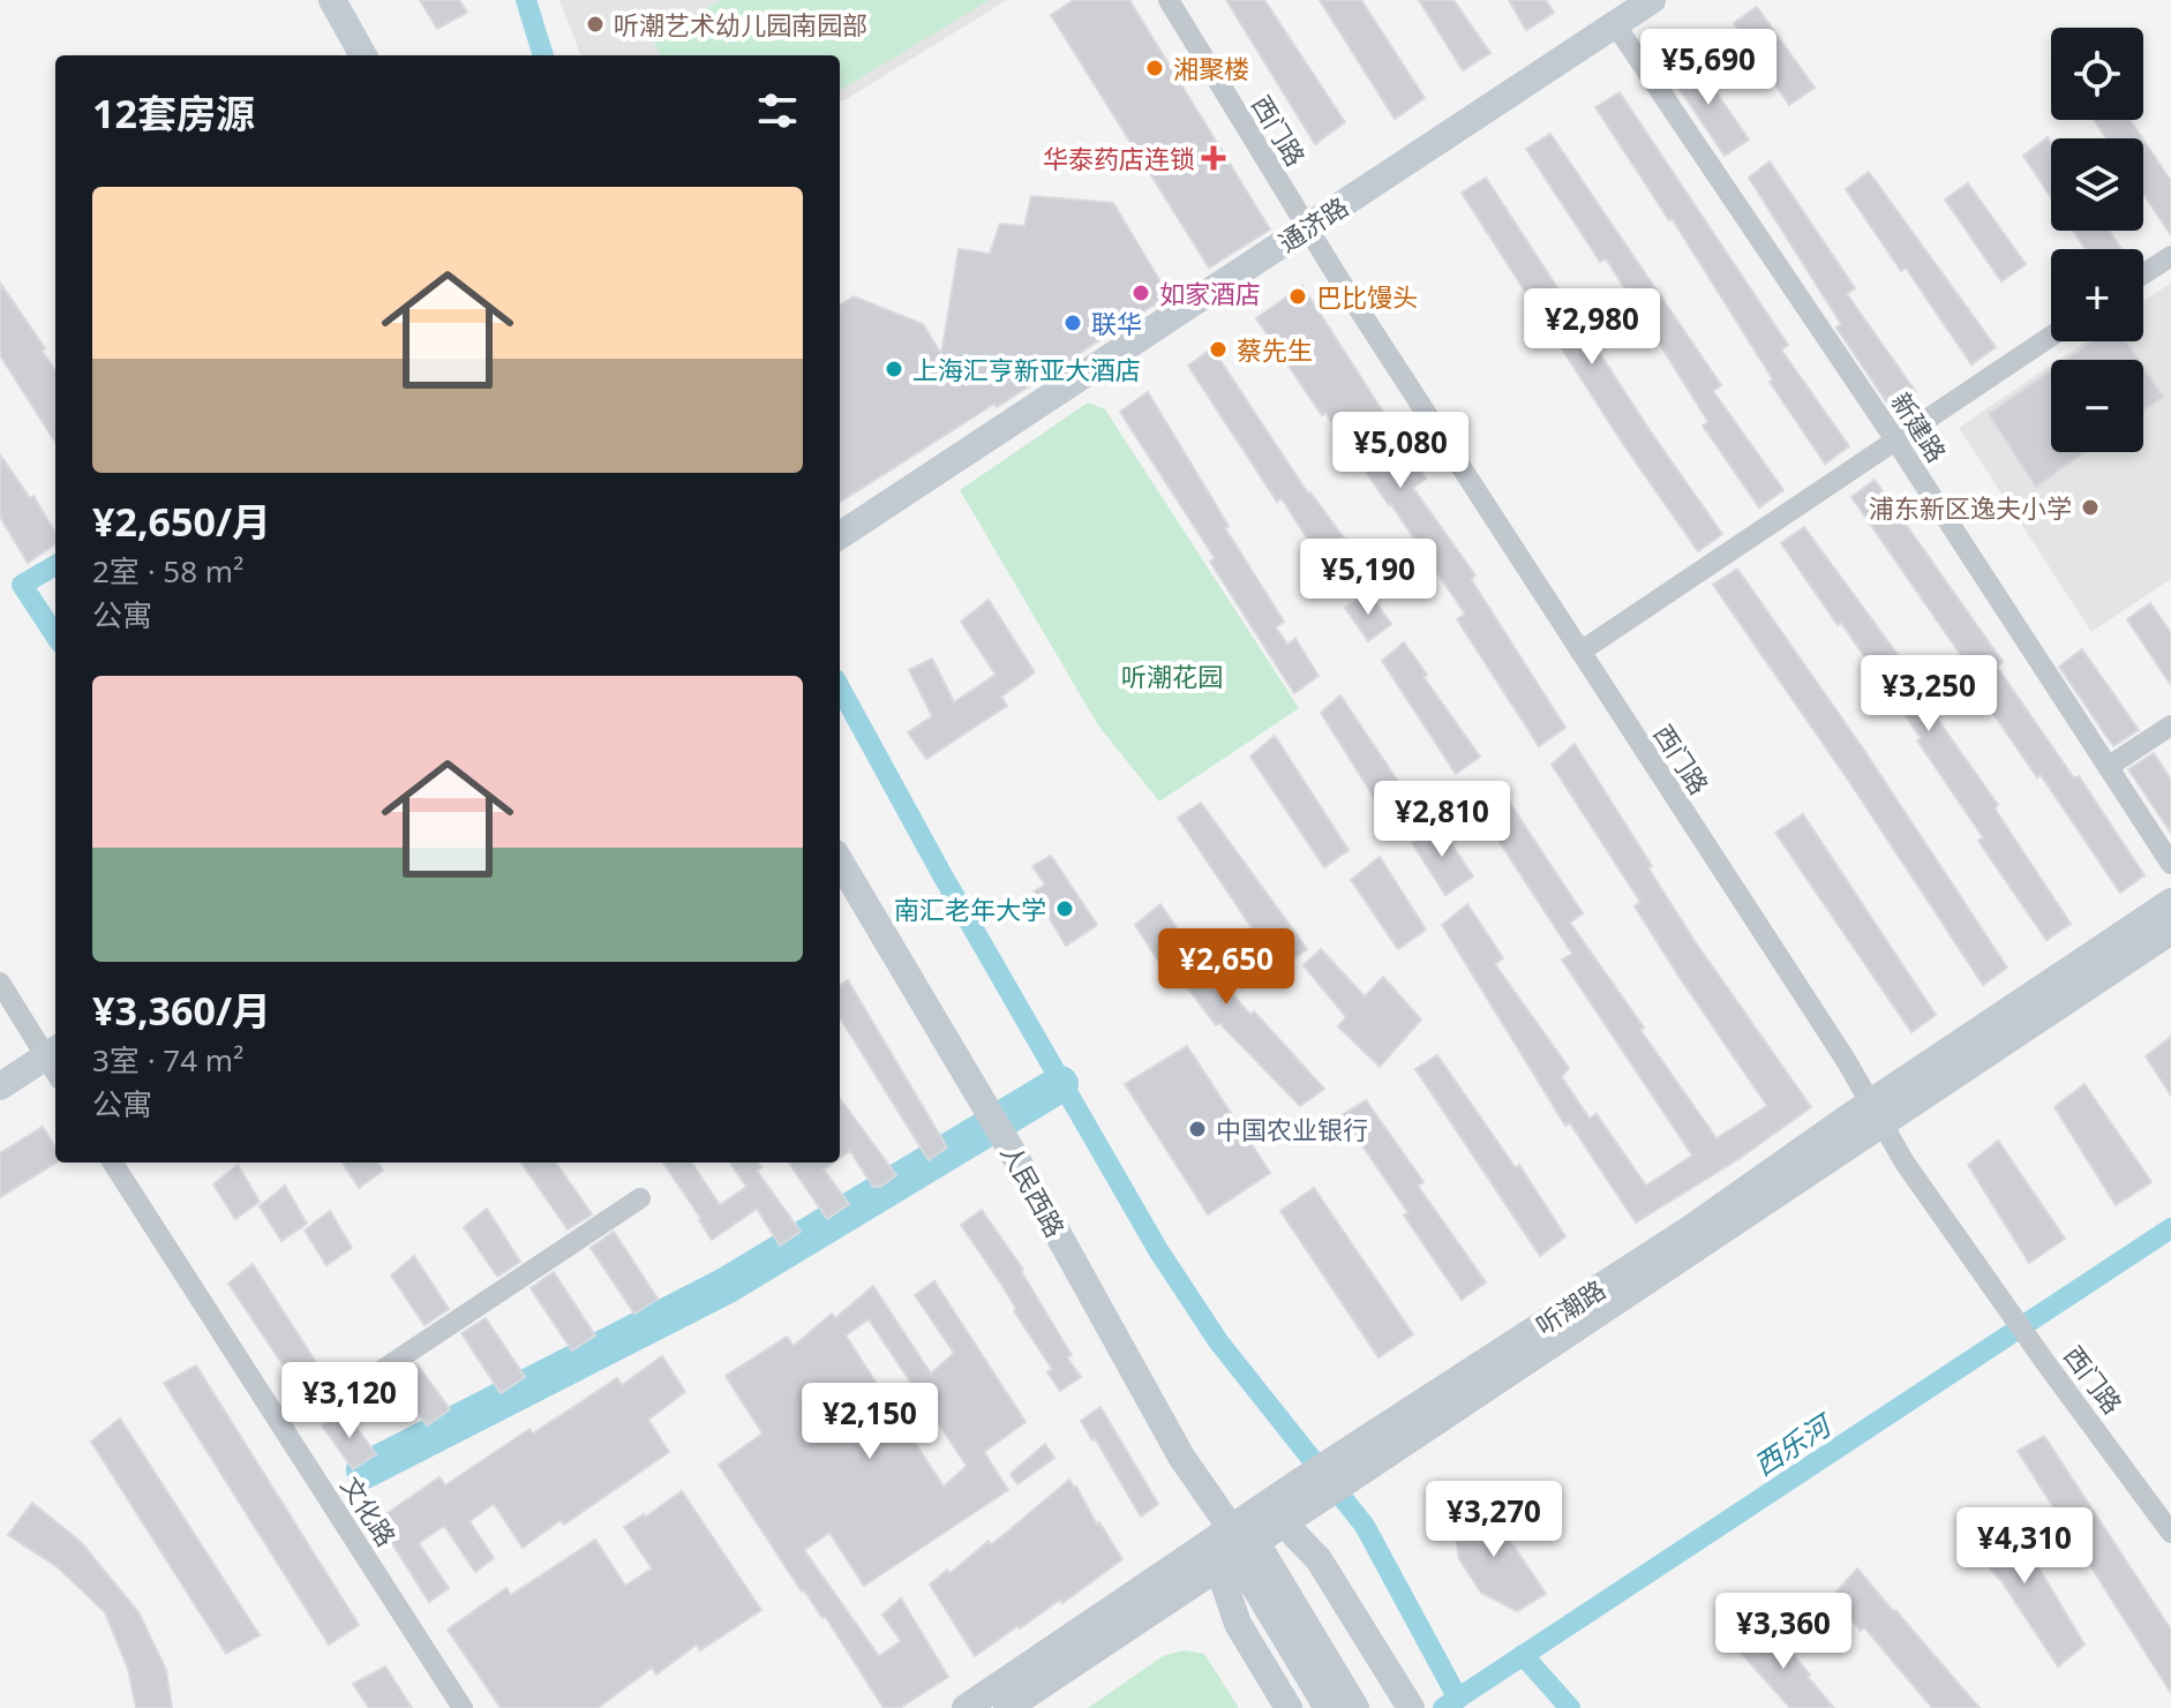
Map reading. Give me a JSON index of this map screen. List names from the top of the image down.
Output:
{
  "streets": {
    "main road": ["通济路", "人民西路", "听潮路"],
    "street": ["西门路", "新建路", "文化路"]
  },
  "crossings": [
    ["西门路", "通济路"],
    ["西门路", "听潮路"],
    ["通济路", "新建路"],
    ["人民西路", "听潮路"]
  ],
  "water": ["西乐河"],
  "parks": ["听潮花园"],
  "places": {
    "other": [
      "听潮艺术幼儿园南园部",
      "湘聚楼",
      "如家酒店",
      "巴比馒头",
      "联华",
      "蔡先生",
      "上海汇亨新亚大酒店",
      "浦东新区逸夫小学",
      "南汇老年大学",
      "中国农业银行"
    ],
    "health": ["华泰药店连锁"]
  },
  "page": {
    "map_buttons": ["+", "−"],
    "price": [
      "¥5,690",
      "¥2,980",
      "¥5,080",
      "¥5,190",
      "¥3,250",
      "¥2,810",
      "¥2,650",
      "¥3,120",
      "¥2,150",
      "¥3,270",
      "¥4,310",
      "¥3,360"
    ],
    "heading": "12套房源",
    "list": [
      {
        "name": "¥2,650/月",
        "note": "2室 · 58 m² · 公寓"
      },
      {
        "name": "¥3,360/月",
        "note": "3室 · 74 m² · 公寓"
      }
    ]
  }
}
